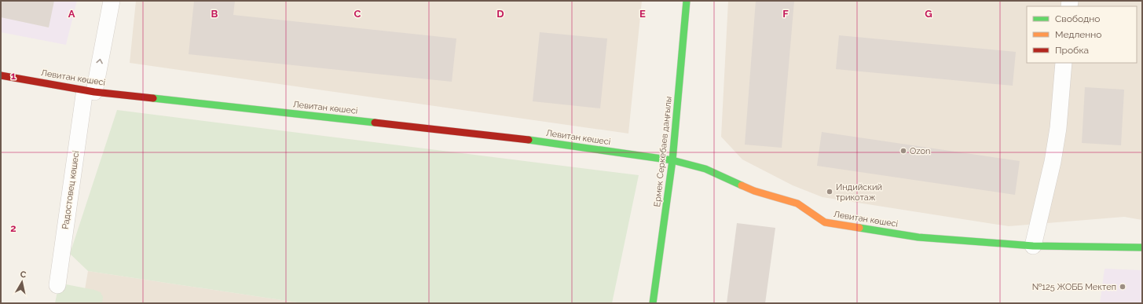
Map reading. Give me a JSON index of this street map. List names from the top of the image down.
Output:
{
  "streets": {
    "street": ["Левитан көшесі", "Ермек Серкебаев даңғылы", "Радостовец көшесі"]
  },
  "crossings": [
    ["Левитан көшесі", "Ермек Серкебаев даңғылы"],
    ["Левитан көшесі", "Радостовец көшесі"]
  ],
  "places": ["Ozon", "Индийский трикотаж", "№125 ЖОББ Мектеп"],
  "legend": ["Свободно", "Медленно", "Пробка"],
  "north": "top",
  "grid": {
    "columns": [
      "A",
      "B",
      "C",
      "D",
      "E",
      "F",
      "G"
    ],
    "rows": ["1", "2"]
  }
}
